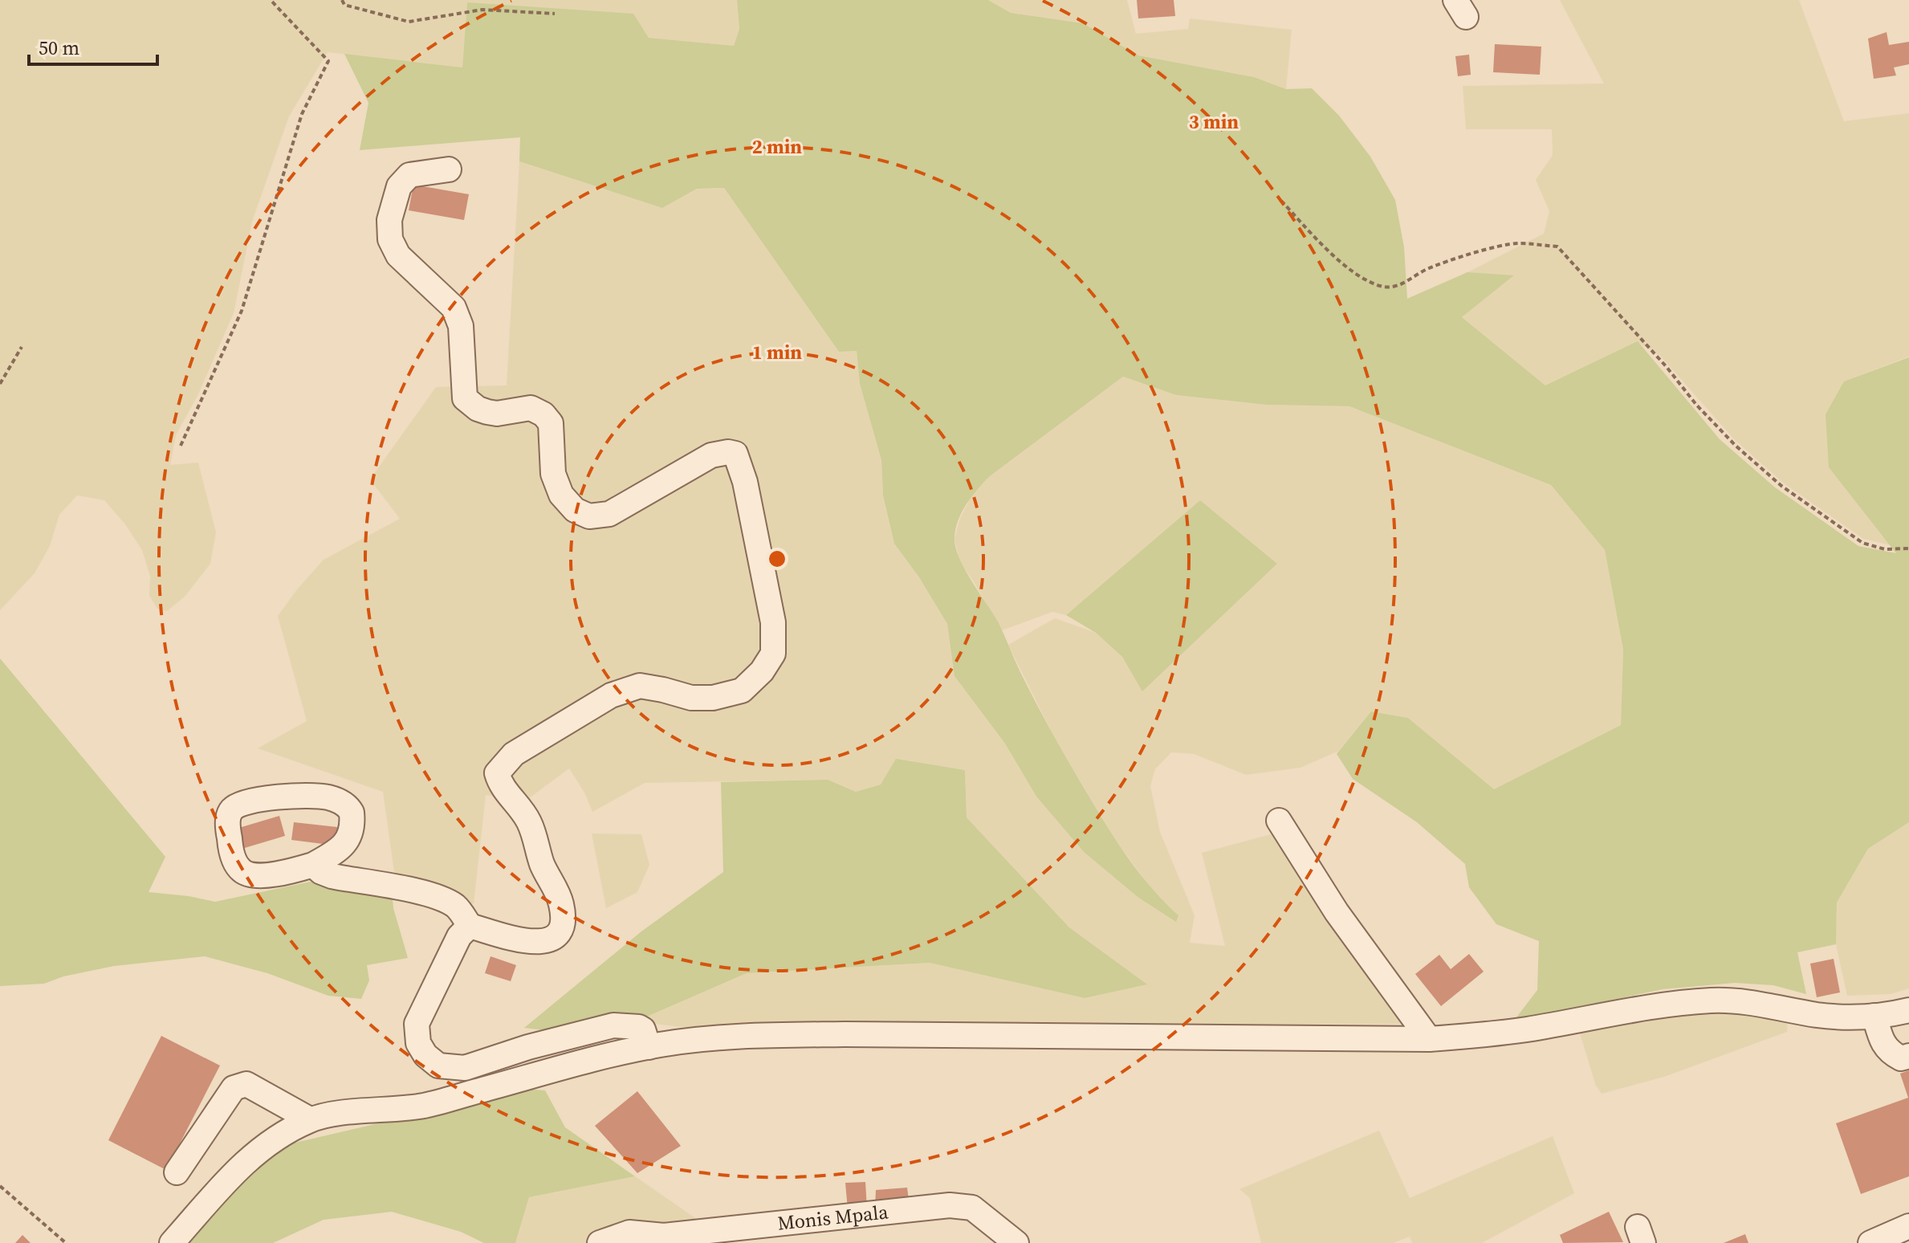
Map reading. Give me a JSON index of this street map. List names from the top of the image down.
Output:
{
  "streets": {
    "street": ["Monis Mpala"]
  },
  "scale_bar": "50 m",
  "rings": ["3 min", "2 min", "1 min"]
}
